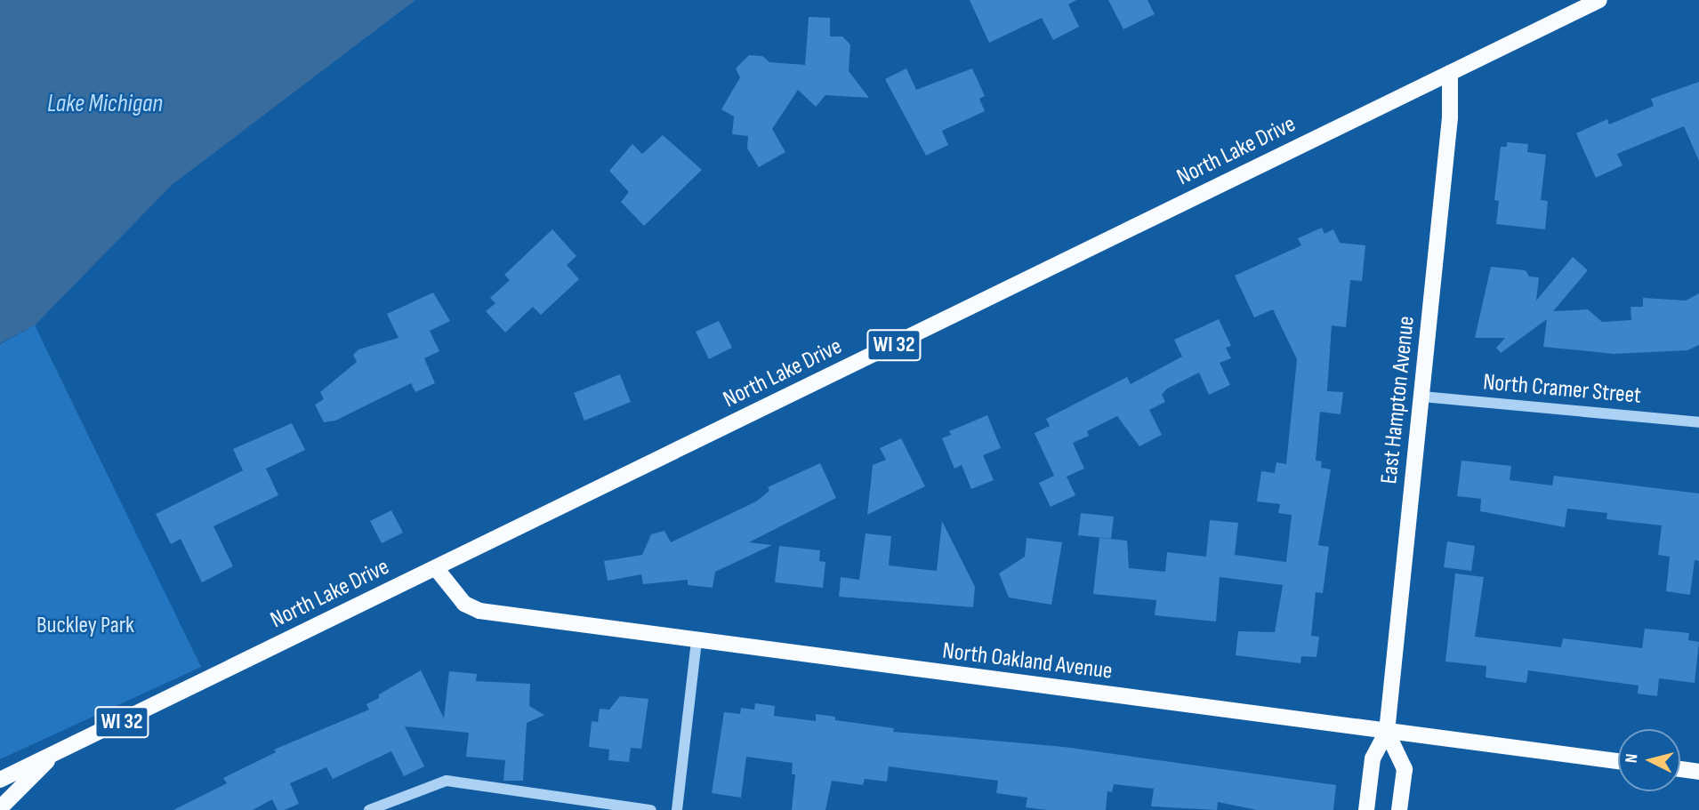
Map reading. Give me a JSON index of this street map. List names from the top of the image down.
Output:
{
  "streets": {
    "main road": [
      "North Lake Drive",
      "WI 32",
      "East Hampton Avenue",
      "North Oakland Avenue"
    ],
    "street": ["North Cramer Street"]
  },
  "crossings": [
    ["North Lake Drive", "East Hampton Avenue"],
    ["North Lake Drive", "North Oakland Avenue"],
    ["North Cramer Street", "East Hampton Avenue"],
    ["East Hampton Avenue", "North Oakland Avenue"]
  ],
  "water": ["Lake Michigan"],
  "parks": ["Buckley Park"],
  "north": "left"
}
